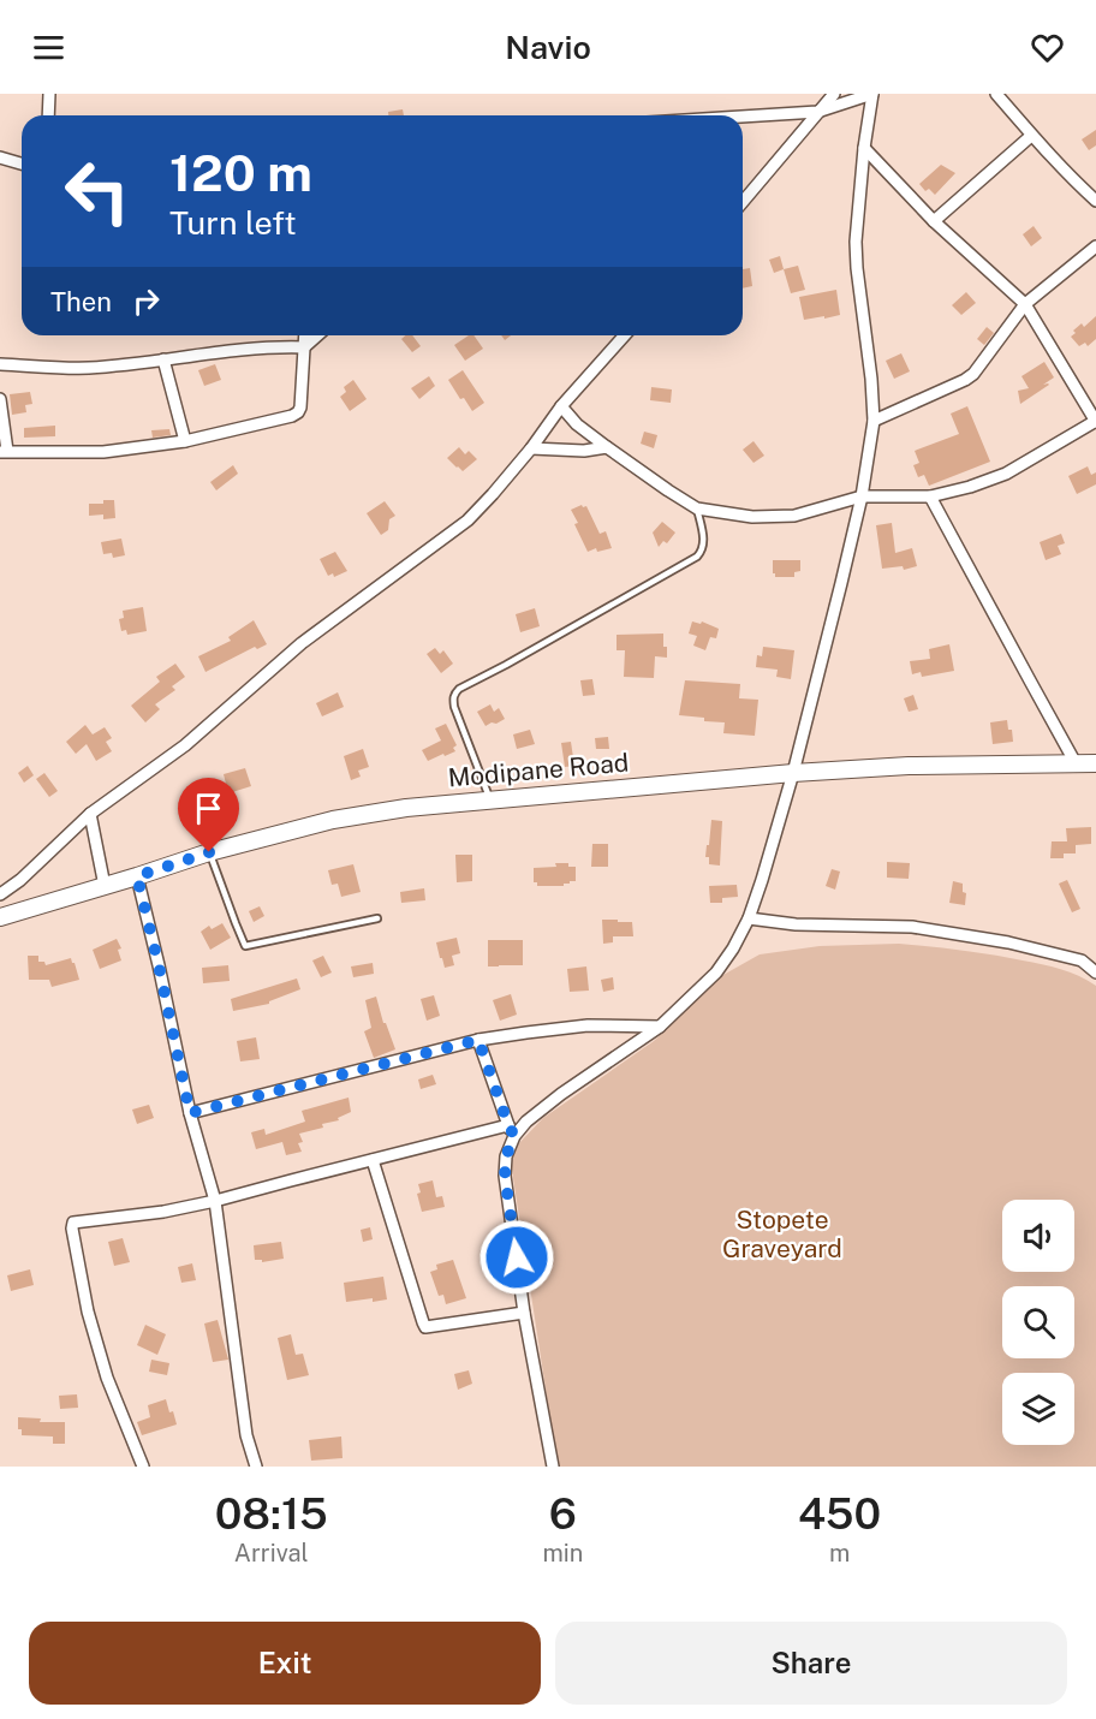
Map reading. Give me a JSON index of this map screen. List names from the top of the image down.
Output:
{
  "streets": {
    "main road": ["Modipane Road"]
  },
  "parks": ["Stopete Graveyard"],
  "page": {
    "header": "Navio",
    "turn": ["120 m", "Turn left"],
    "then": "Then",
    "eta": [
      "08:15",
      "Arrival",
      "6",
      "min",
      "450",
      "m"
    ],
    "buttons": ["Exit", "Share"]
  }
}
